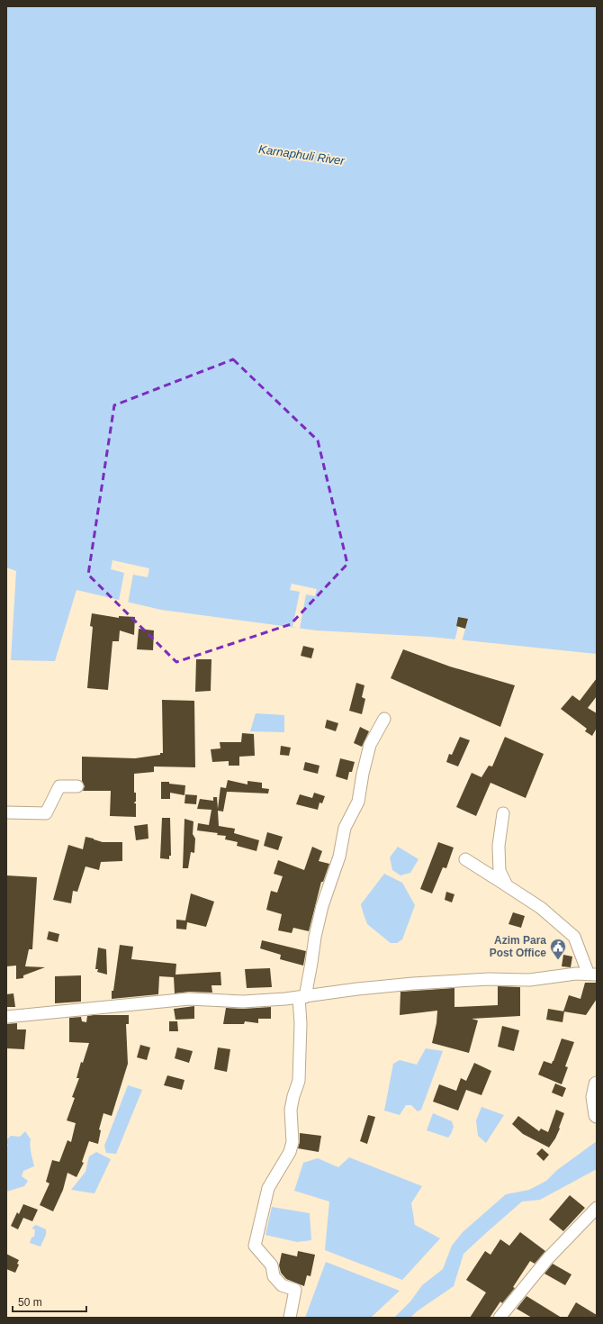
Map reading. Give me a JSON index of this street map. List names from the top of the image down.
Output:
{
  "water": ["Karnaphuli River"],
  "places": {
    "public building": ["Azim Para Post Office"]
  },
  "scale_bar": "50 m"
}
